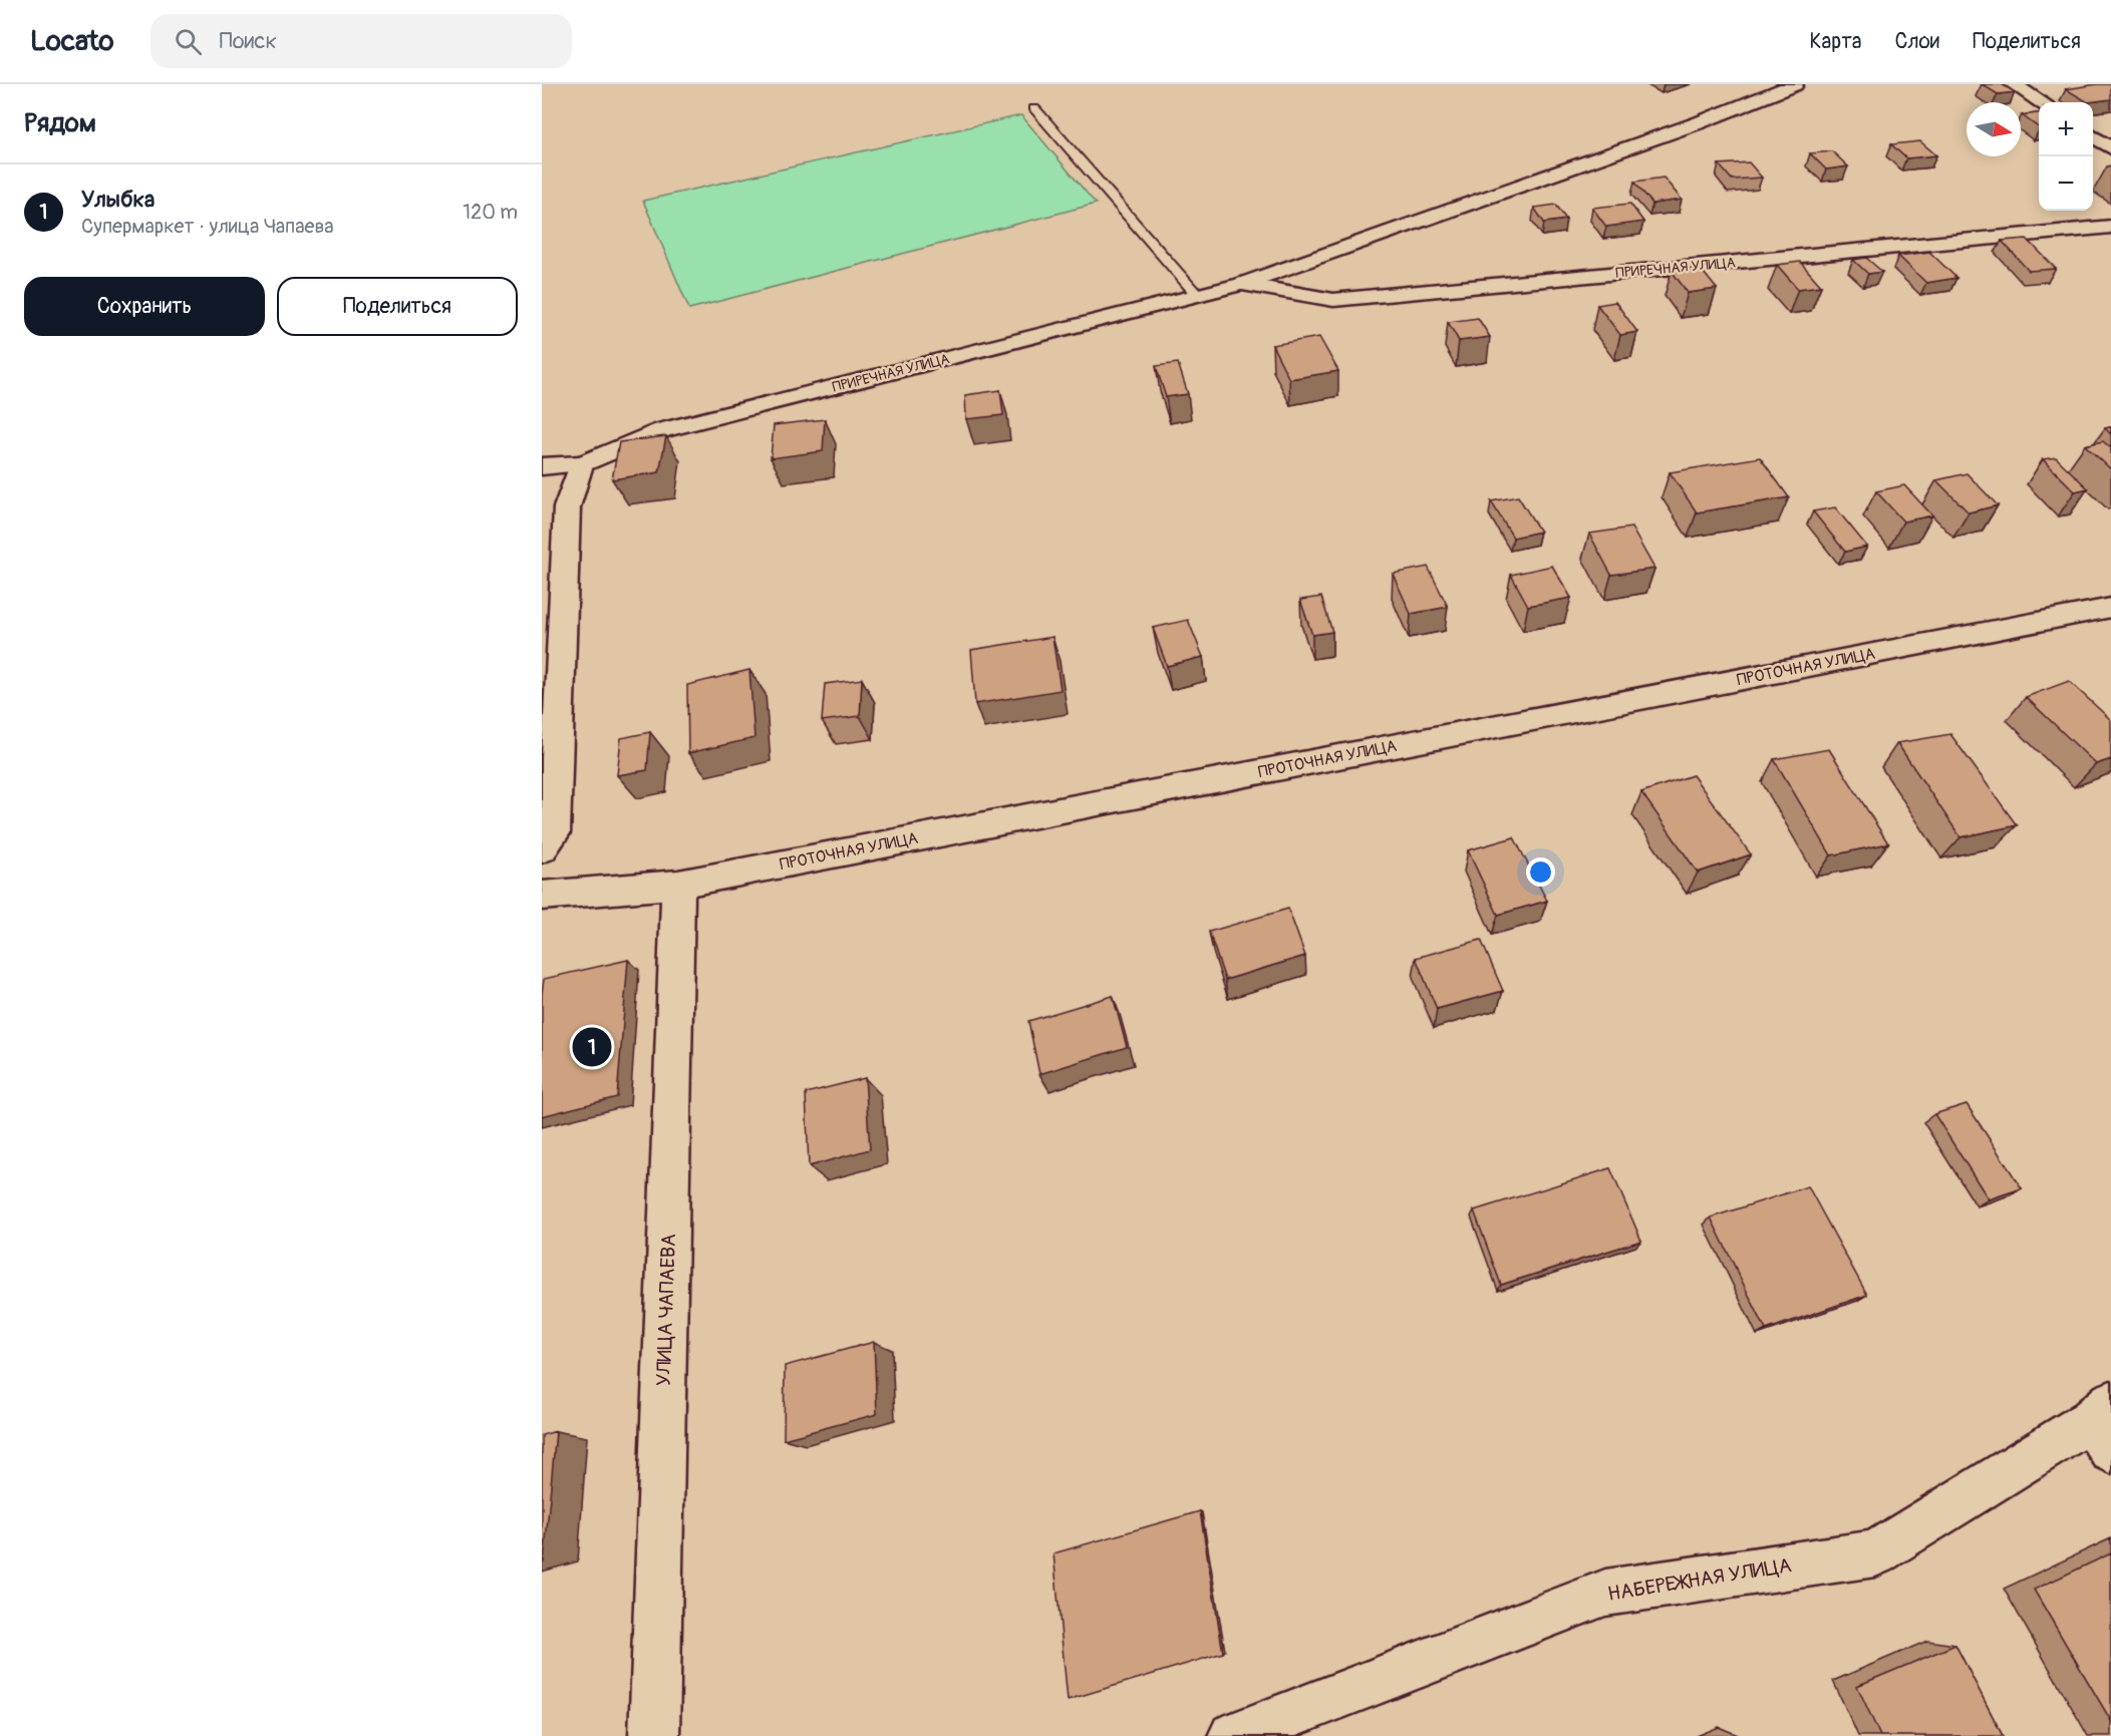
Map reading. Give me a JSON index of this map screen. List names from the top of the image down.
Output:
{
  "streets": {
    "street": [
      "ПРИРЕЧНАЯ УЛИЦА",
      "ПРОТОЧНАЯ УЛИЦА",
      "УЛИЦА ЧАПАЕВА",
      "НАБЕРЕЖНАЯ УЛИЦА"
    ]
  },
  "crossings": [
    ["ПРОТОЧНАЯ УЛИЦА", "УЛИЦА ЧАПАЕВА"]
  ],
  "north": "right",
  "page": {
    "header": "Locato",
    "search": "Поиск",
    "nav": ["Карта", "Слои", "Поделиться"],
    "heading": "Рядом",
    "map_buttons": ["+", "−"],
    "list": [
      {
        "mark": "1",
        "name": "Улыбка",
        "note": "Супермаркет · улица Чапаева",
        "value": "120 m"
      }
    ],
    "buttons": ["Сохранить", "Поделиться"],
    "pins": "1"
  }
}
